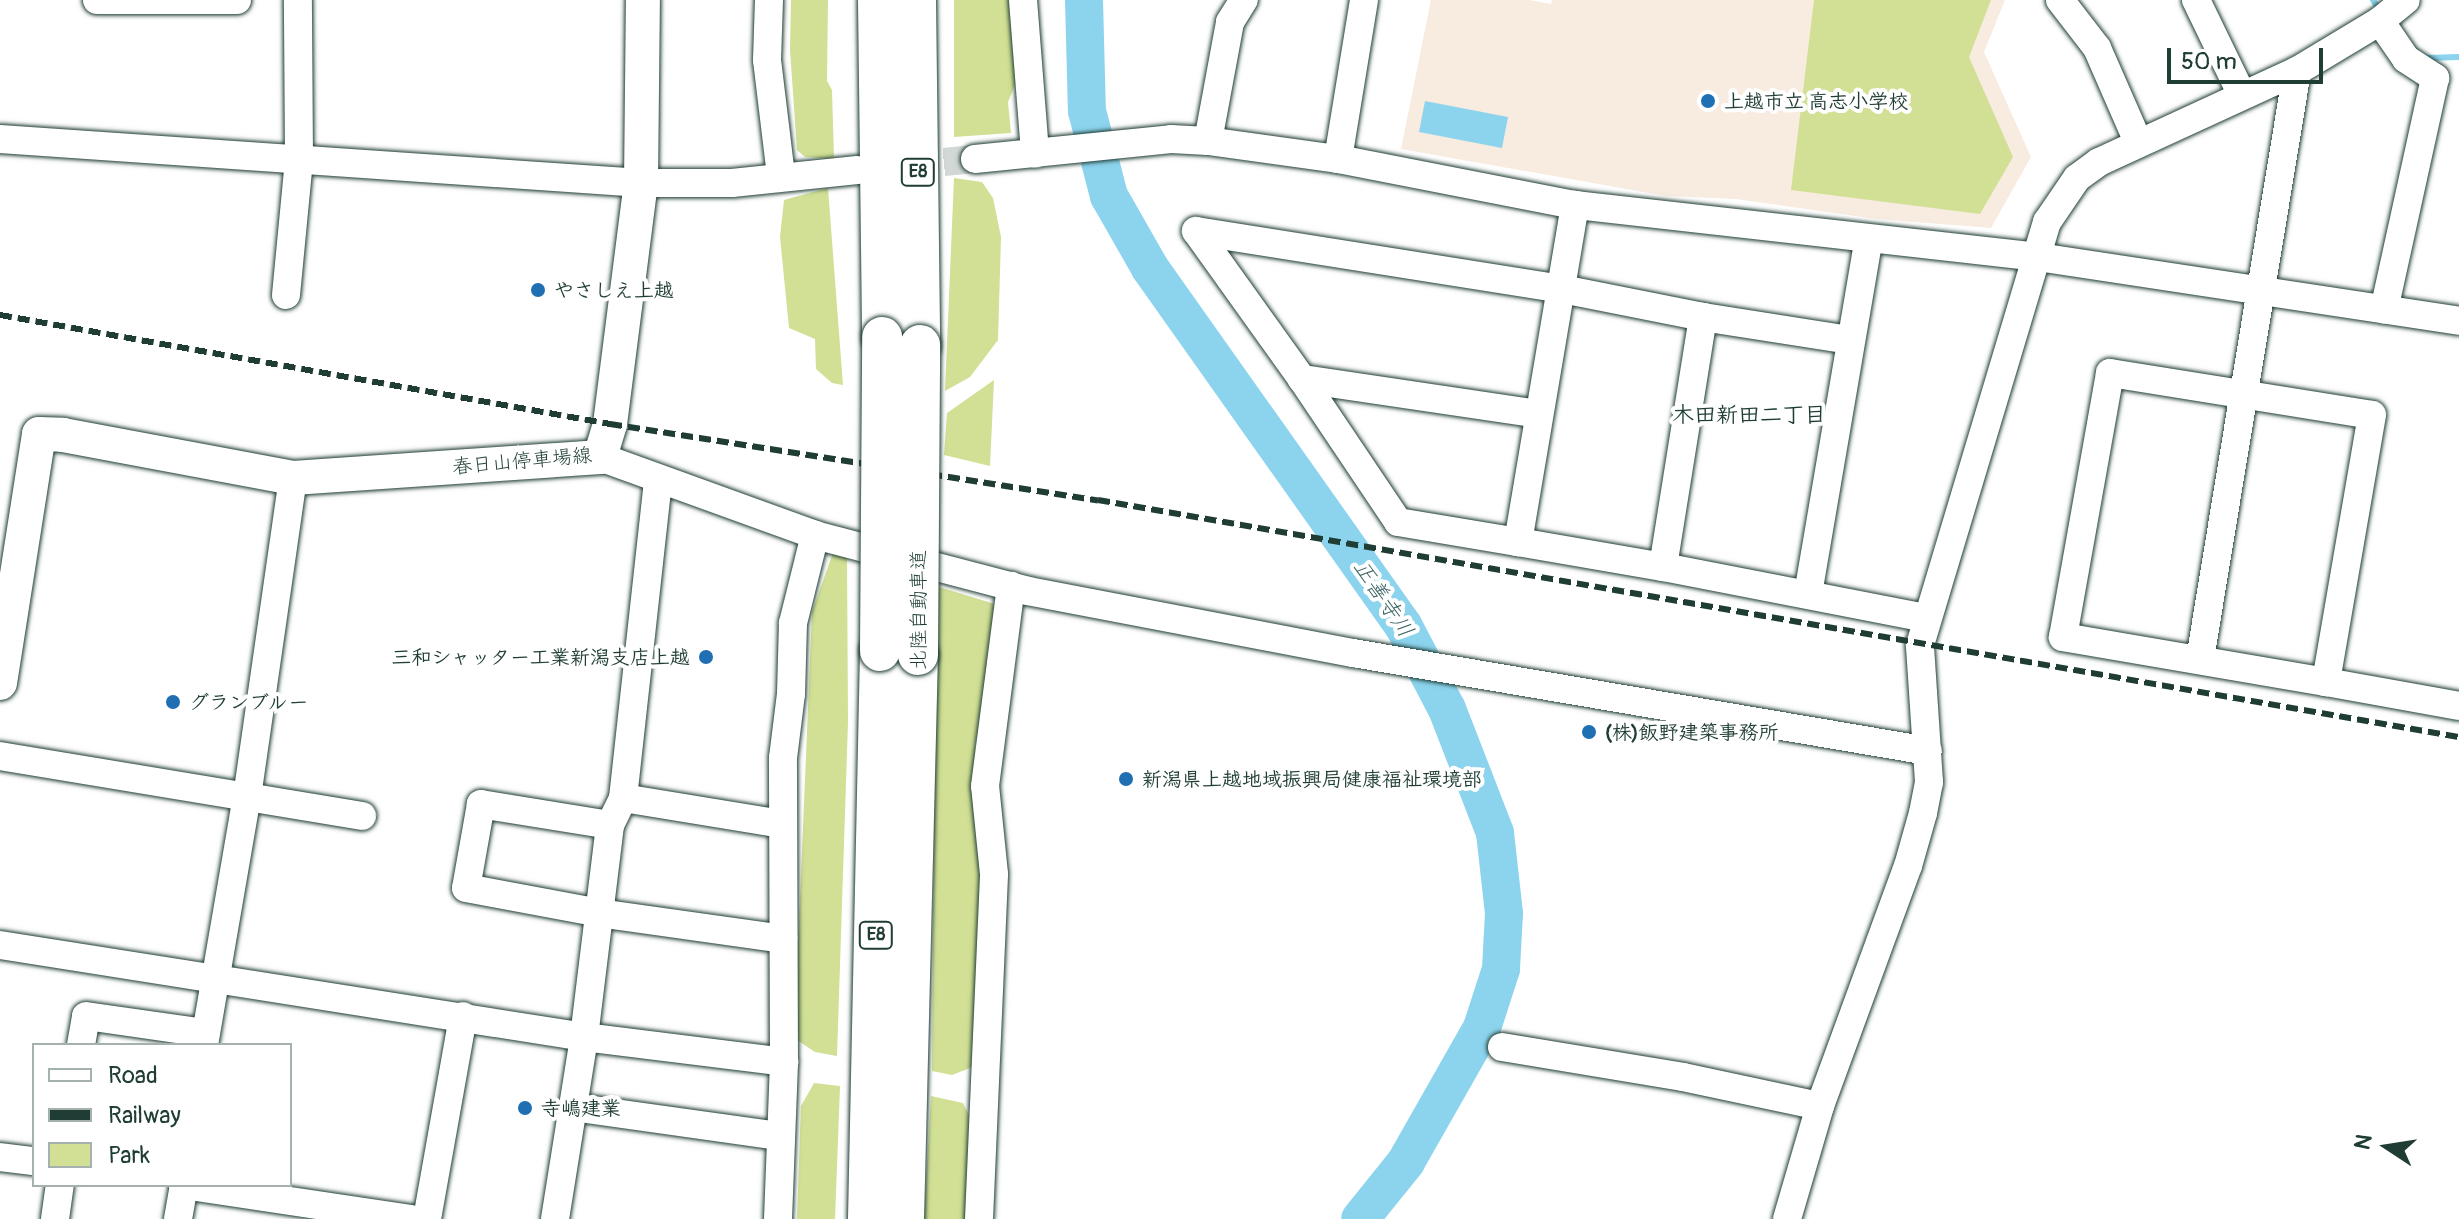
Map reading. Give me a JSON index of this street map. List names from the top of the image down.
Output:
{
  "streets": {
    "highway": ["E8", "北陸自動車道"],
    "main road": ["春日山停車場線"]
  },
  "districts": ["木田新田二丁目"],
  "water": ["正善寺川"],
  "places": [
    "上越市立 高志小学校",
    "やさしえ上越",
    "三和シャッター工業新潟支店上越",
    "グランブルー",
    "(株)飯野建築事務所",
    "新潟県上越地域振興局健康福祉環境部",
    "寺嶋建業"
  ],
  "legend": ["Road", "Railway", "Park"],
  "scale_bar": "50 m",
  "north": "left"
}
